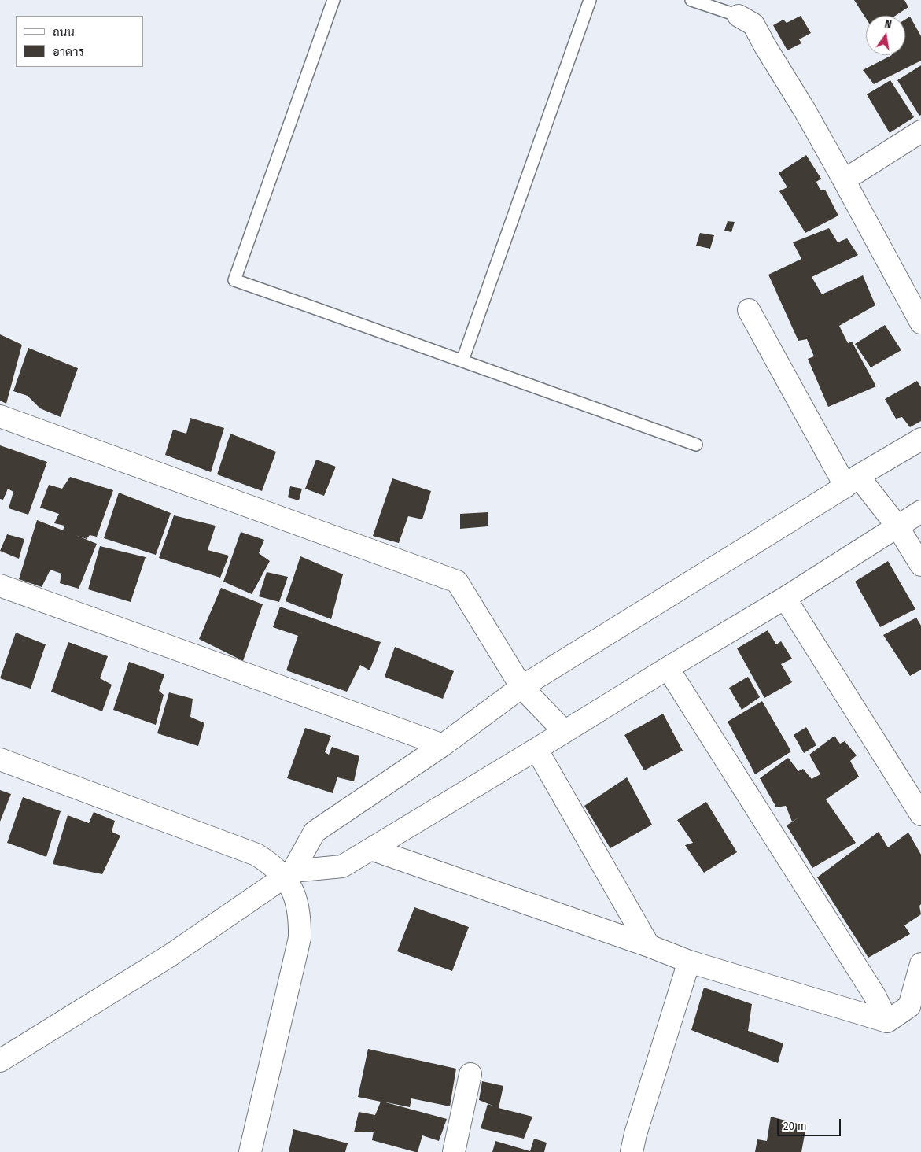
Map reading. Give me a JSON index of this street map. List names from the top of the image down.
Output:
{
  "legend": ["ถนน", "อาคาร"],
  "scale_bar": "20 m",
  "north": "top"
}
